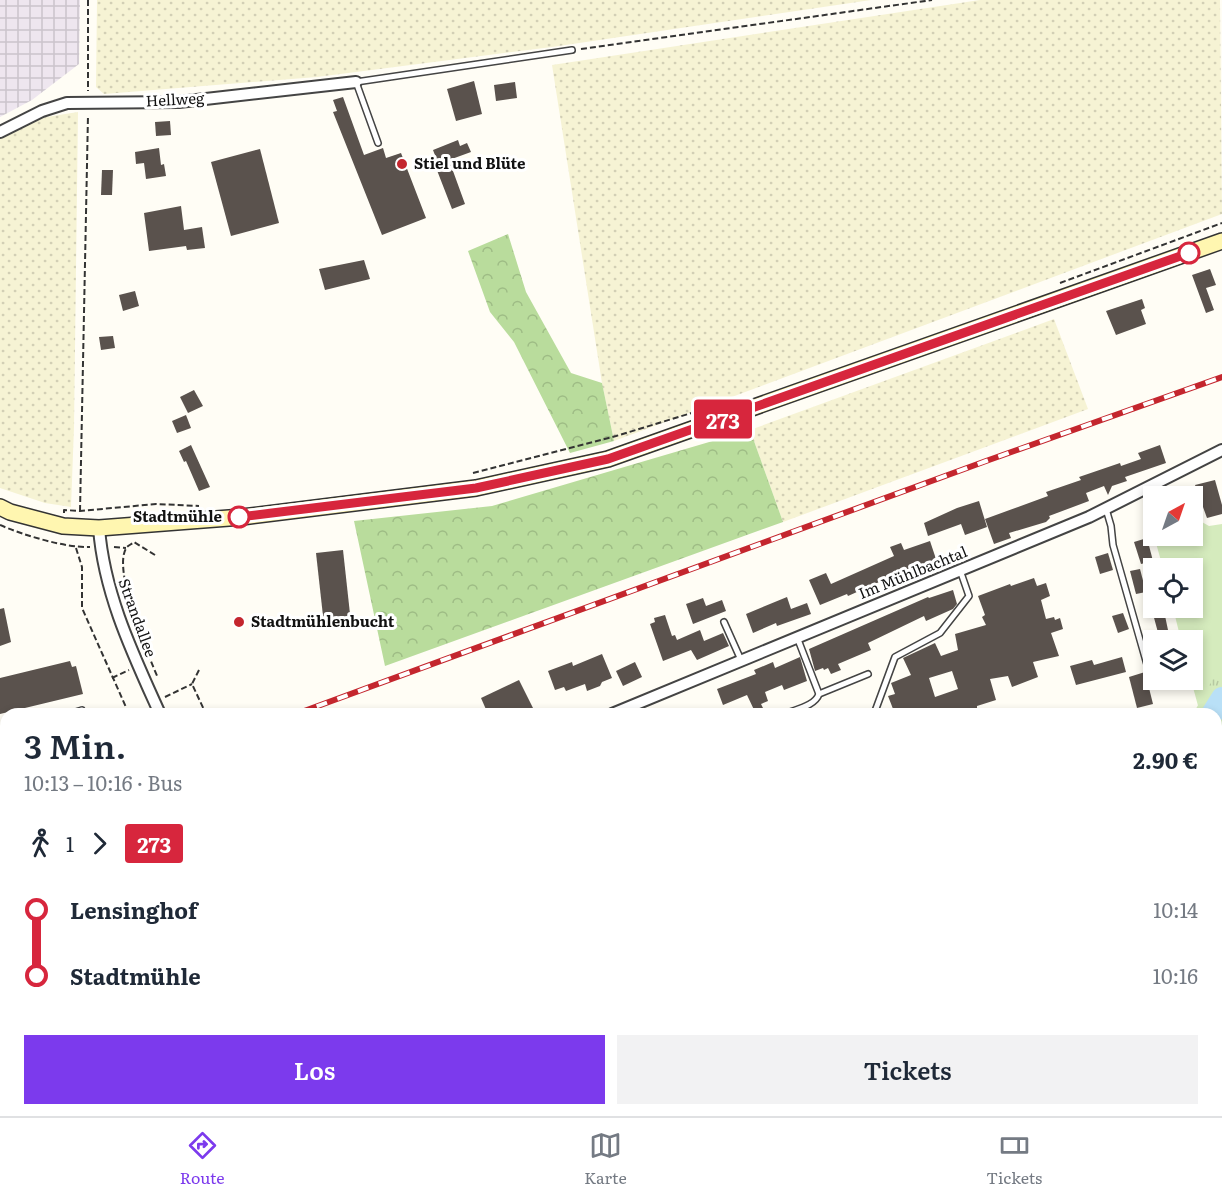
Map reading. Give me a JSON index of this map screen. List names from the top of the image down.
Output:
{
  "streets": {
    "street": ["Hellweg", "Im Mühlbachtal", "Strandallee"]
  },
  "places": ["Stiel und Blüte", "Stadtmühle", "Stadtmühlenbucht"],
  "lines": ["bus line 273"],
  "north": "top right",
  "page": {
    "on_map": "273",
    "heading": ["3 Min.", "10:13 – 10:16 · Bus", "2.90 €"],
    "legs": ["1", "273"],
    "list": [
      {
        "name": "Lensinghof",
        "value": "10:14"
      },
      {
        "name": "Stadtmühle",
        "value": "10:16"
      }
    ],
    "buttons": ["Los", "Tickets"],
    "tabs": ["Route", "Karte", "Tickets"]
  }
}
